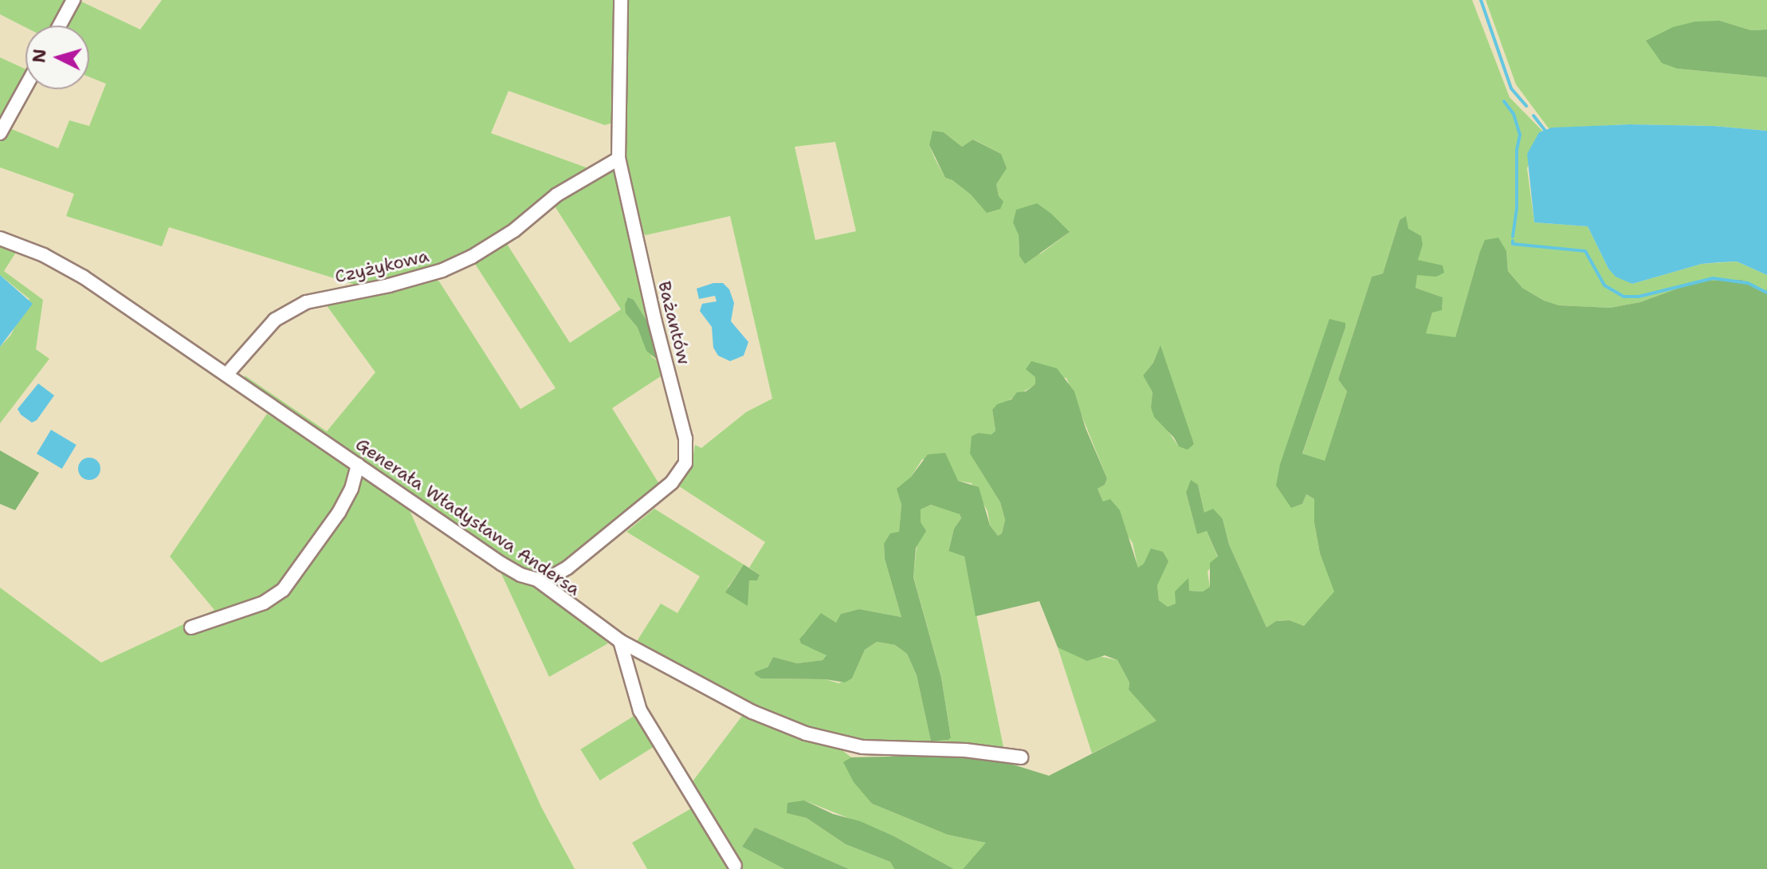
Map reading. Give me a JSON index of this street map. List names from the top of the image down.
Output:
{
  "streets": {
    "street": ["Czyżykowa", "Bażantów", "Generała Władysława Andersa"]
  },
  "crossings": [
    ["Czyżykowa", "Bażantów"],
    ["Czyżykowa", "Generała Władysława Andersa"],
    ["Bażantów", "Generała Władysława Andersa"]
  ],
  "north": "left"
}
